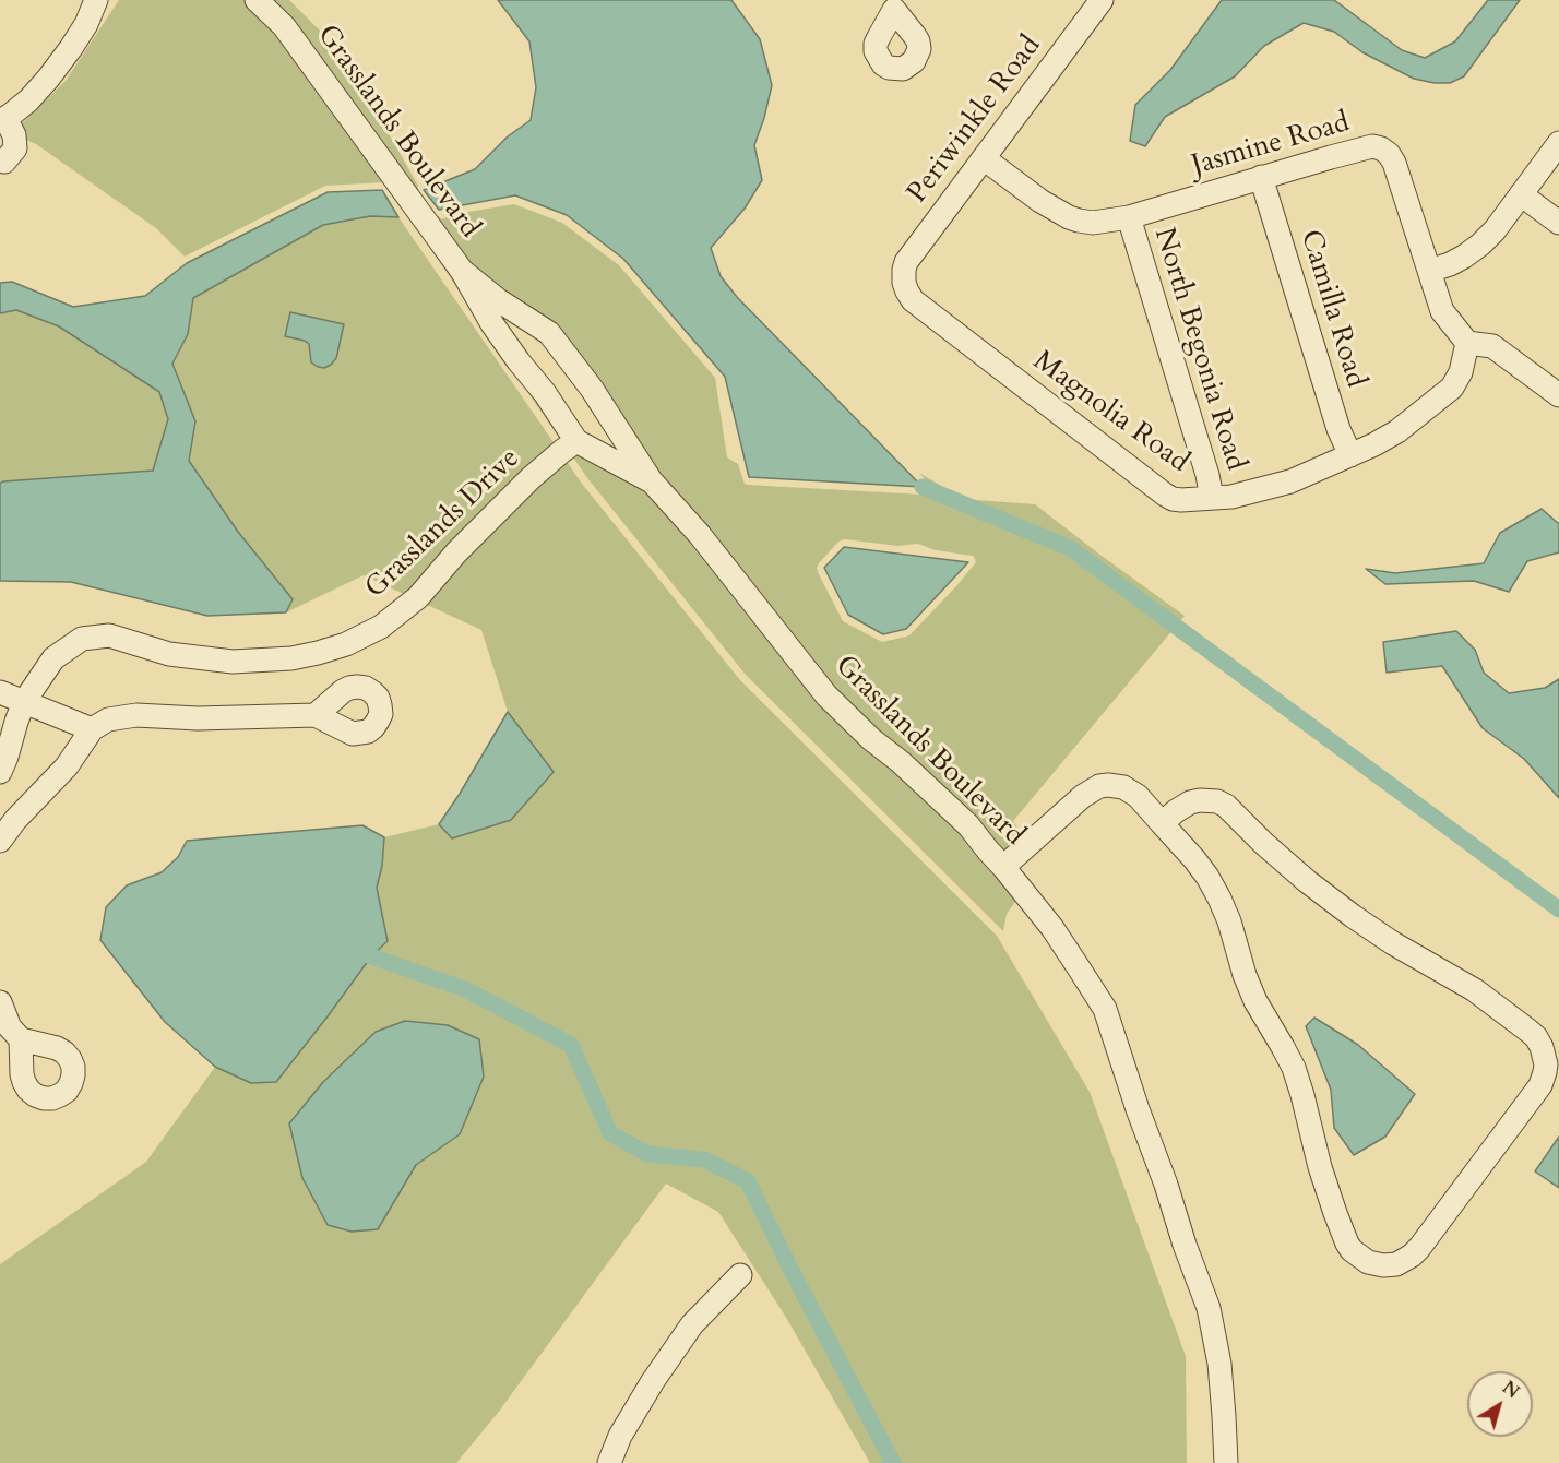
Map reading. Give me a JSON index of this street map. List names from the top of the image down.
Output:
{
  "streets": {
    "street": [
      "Periwinkle Road",
      "Grasslands Boulevard",
      "Jasmine Road",
      "Camilla Road",
      "North Begonia Road",
      "Magnolia Road",
      "Grasslands Drive"
    ]
  },
  "crossings": [
    ["Periwinkle Road", "Jasmine Road"],
    ["Periwinkle Road", "Magnolia Road"],
    ["Grasslands Boulevard", "Grasslands Drive"],
    ["Jasmine Road", "Camilla Road"],
    ["Jasmine Road", "North Begonia Road"],
    ["Jasmine Road", "Magnolia Road"],
    ["Camilla Road", "Magnolia Road"],
    ["North Begonia Road", "Magnolia Road"]
  ],
  "north": "top right"
}
